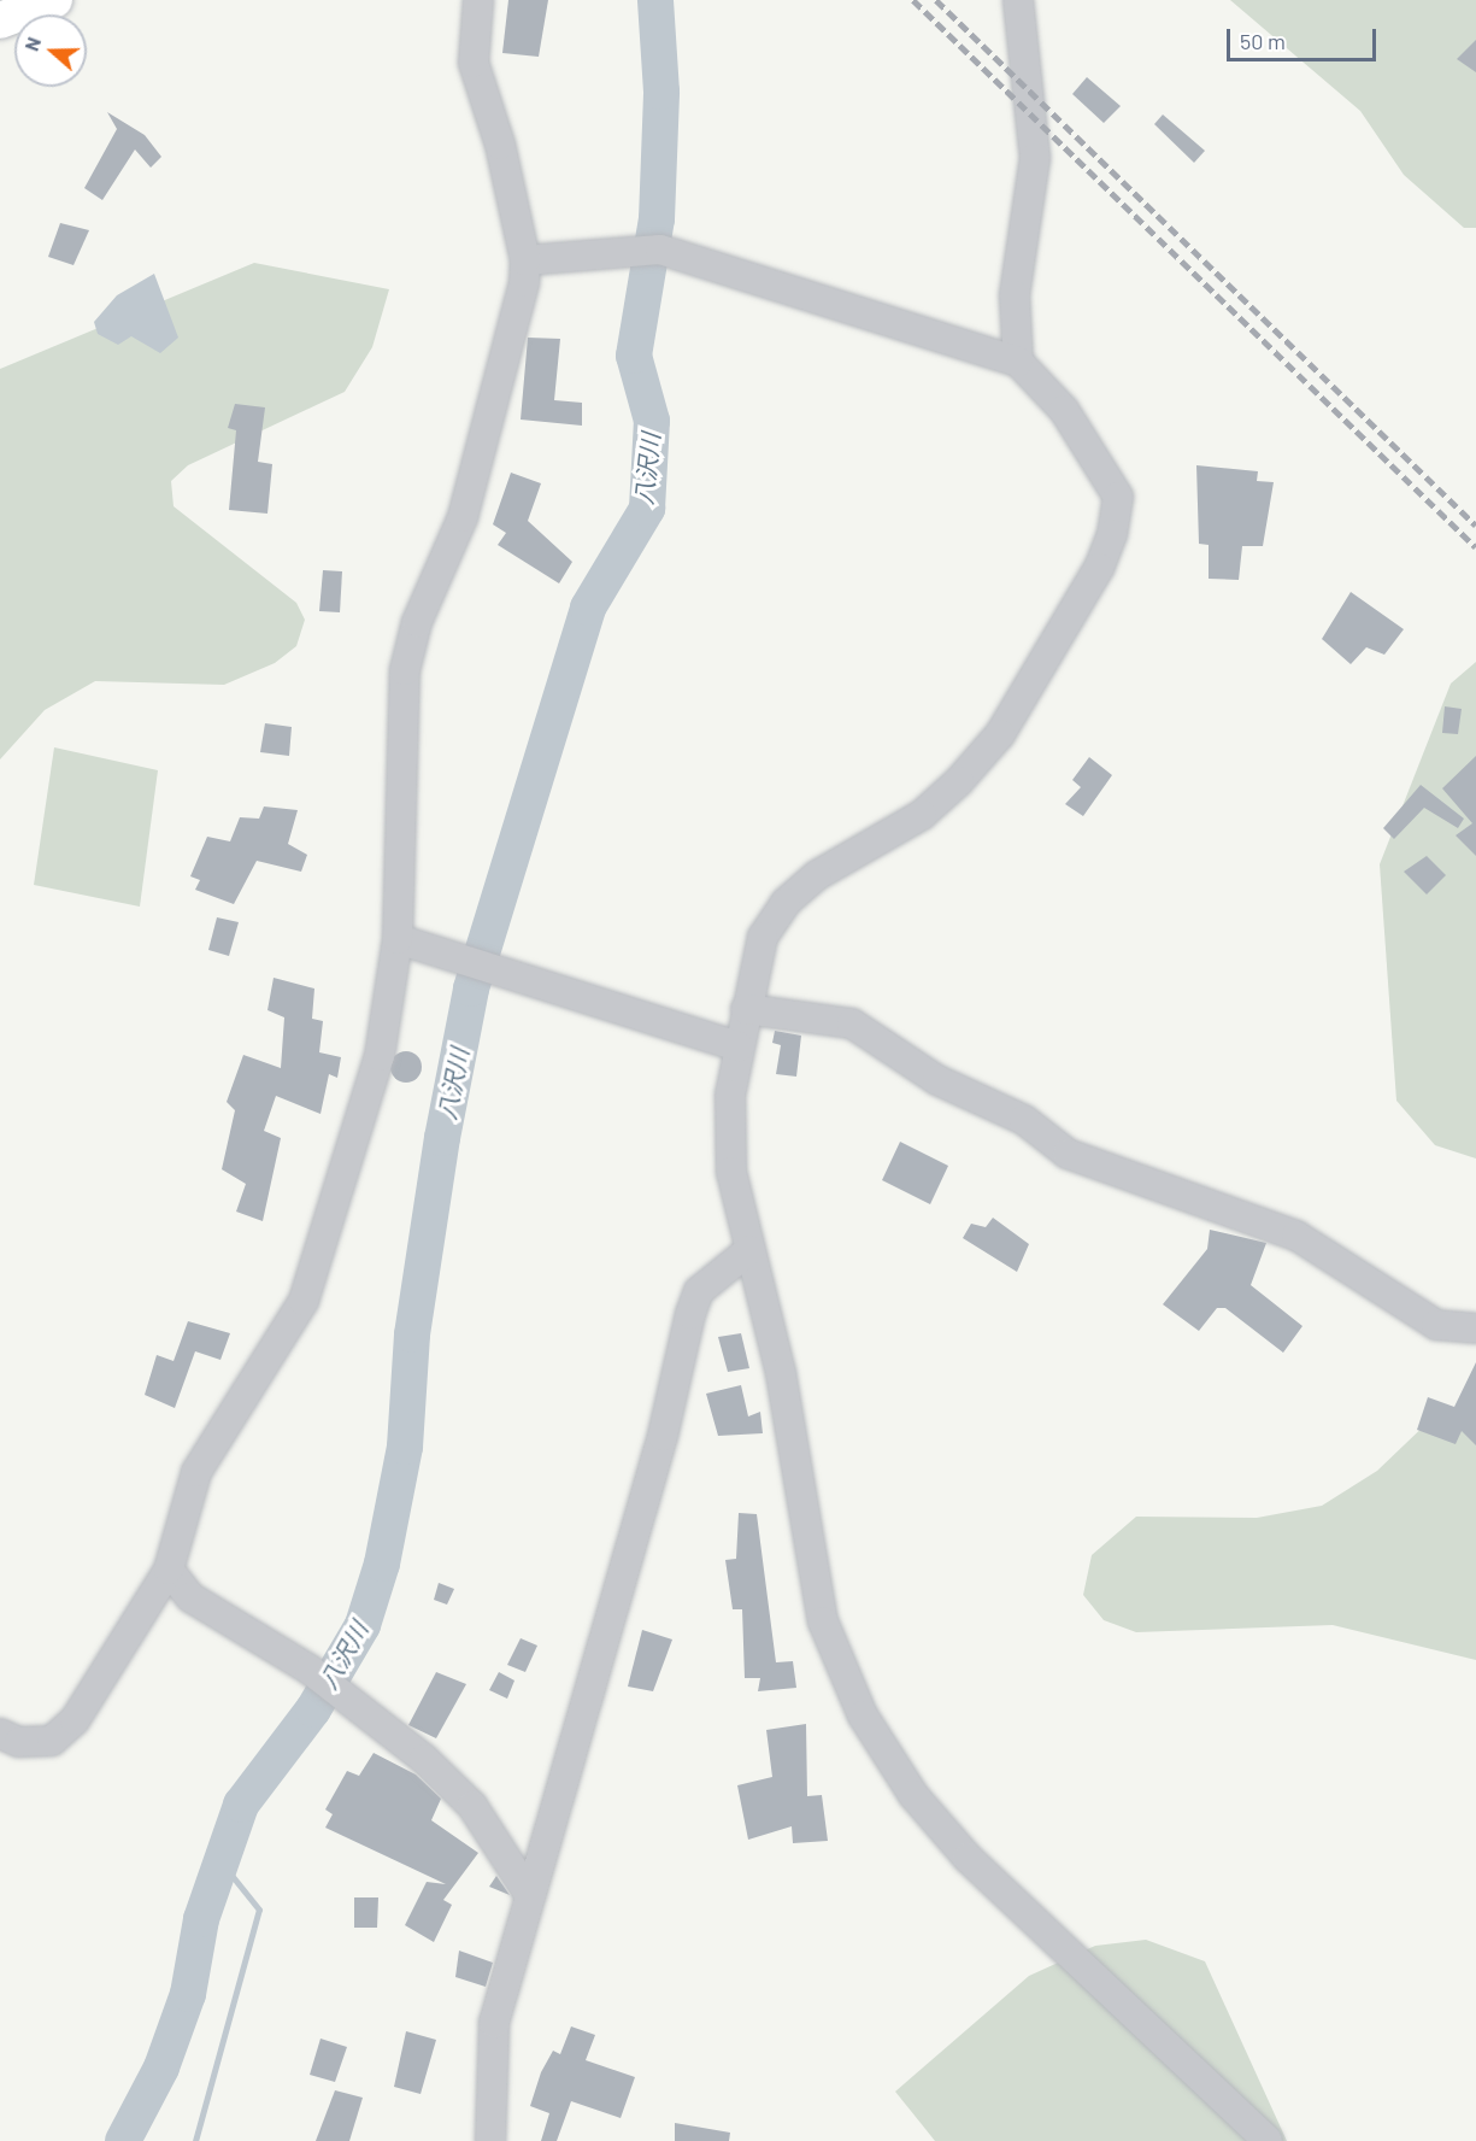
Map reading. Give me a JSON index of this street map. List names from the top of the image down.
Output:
{
  "water": ["八沢川"],
  "scale_bar": "50 m",
  "north": "left"
}
